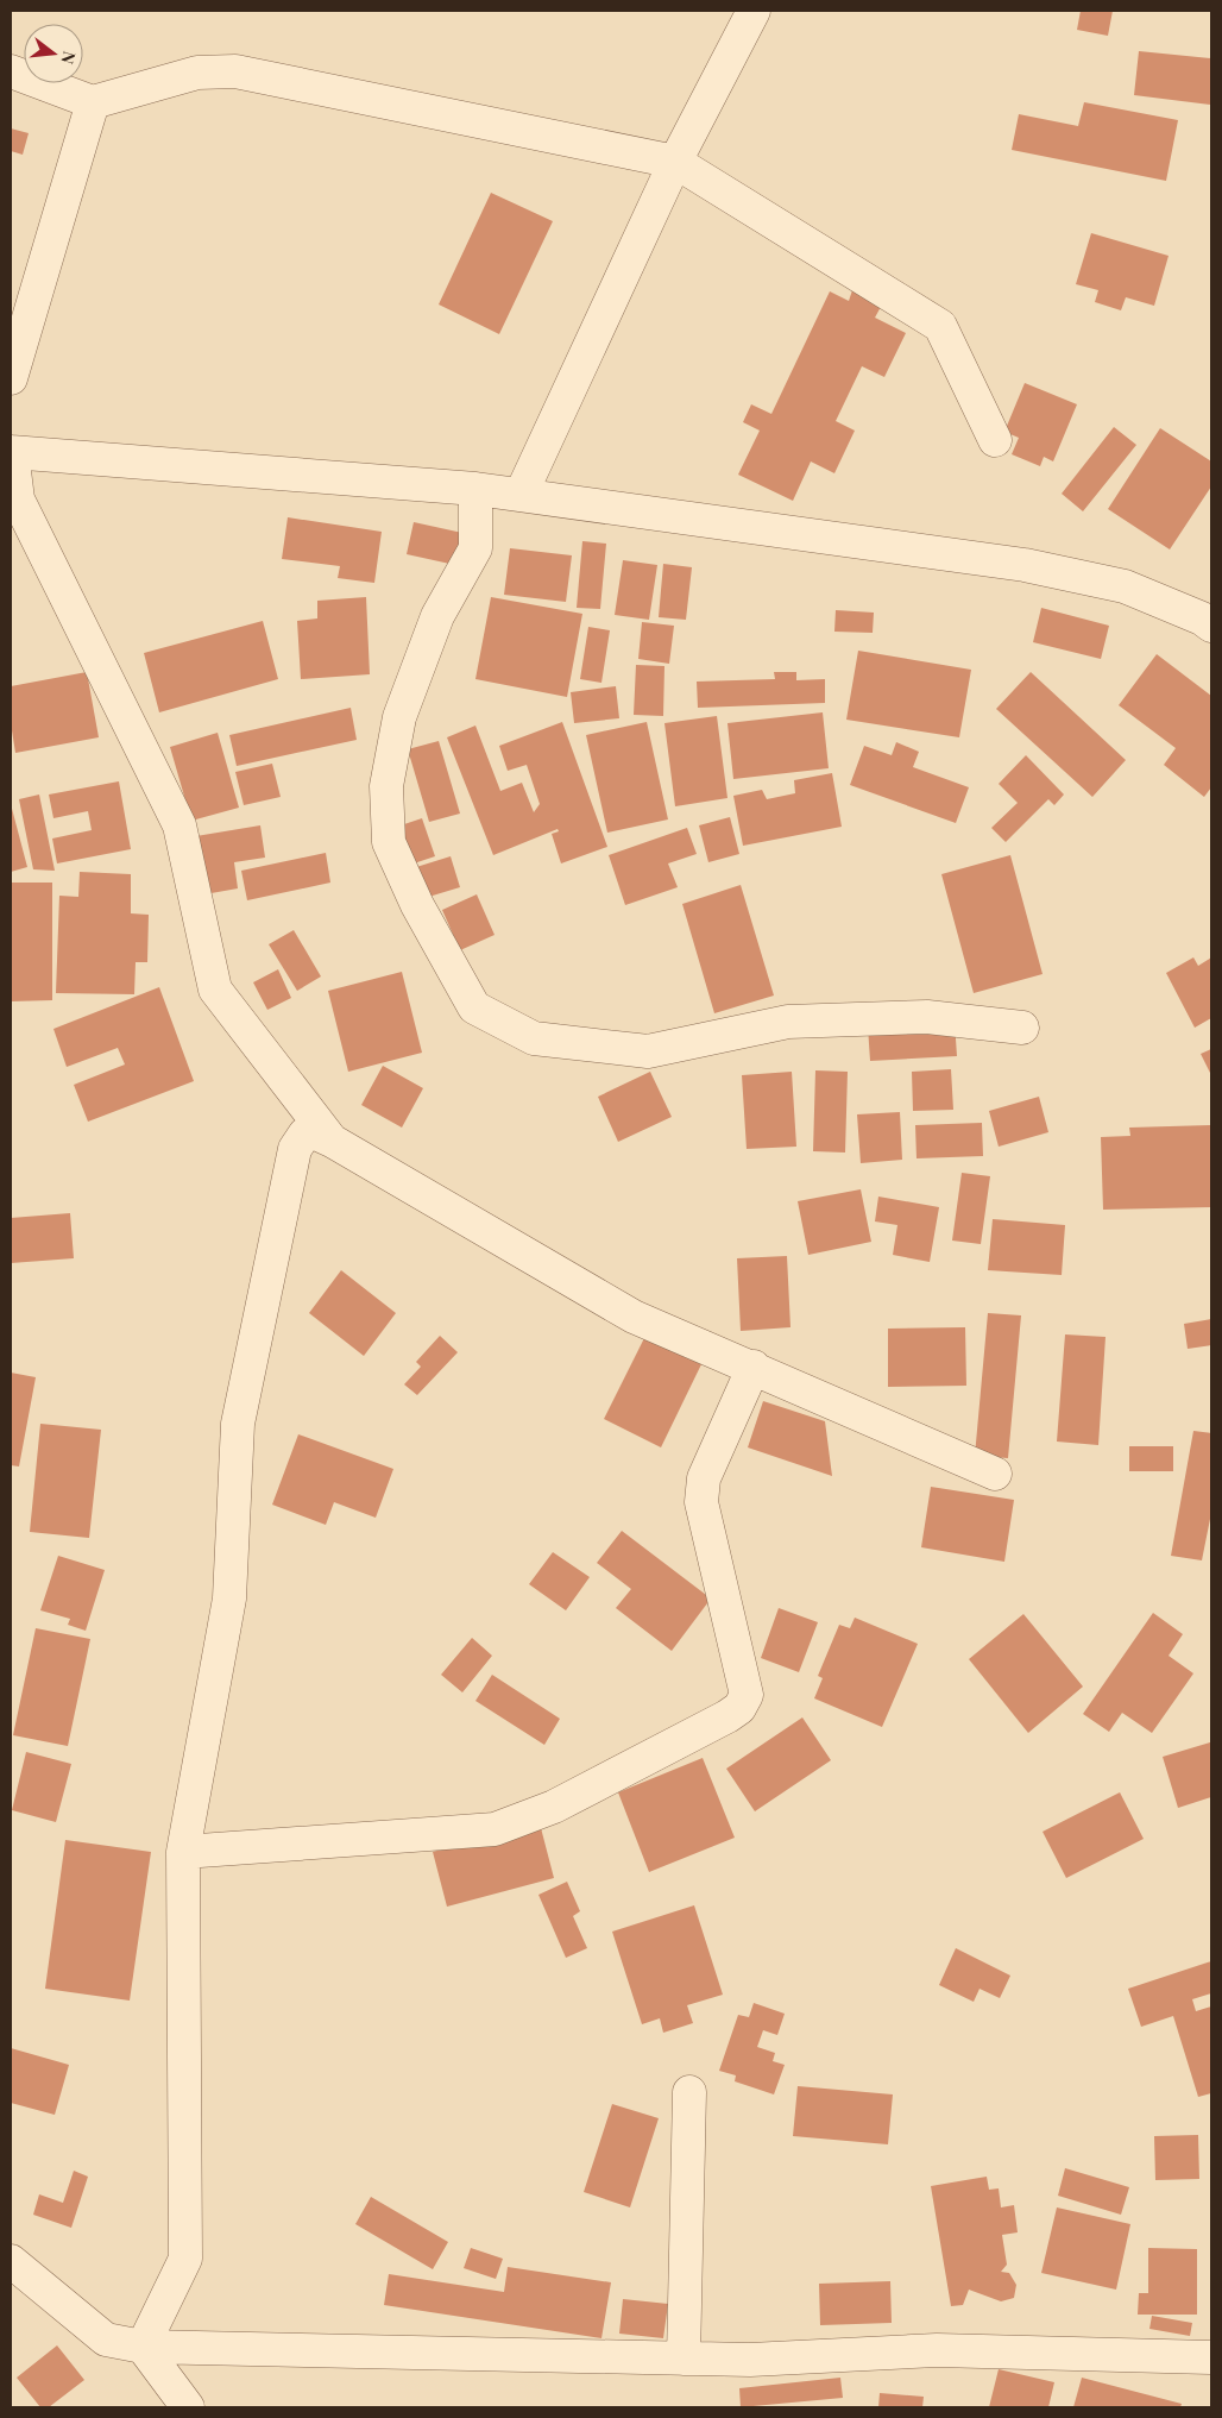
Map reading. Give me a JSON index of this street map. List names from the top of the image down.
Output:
{
  "north": "right"
}
